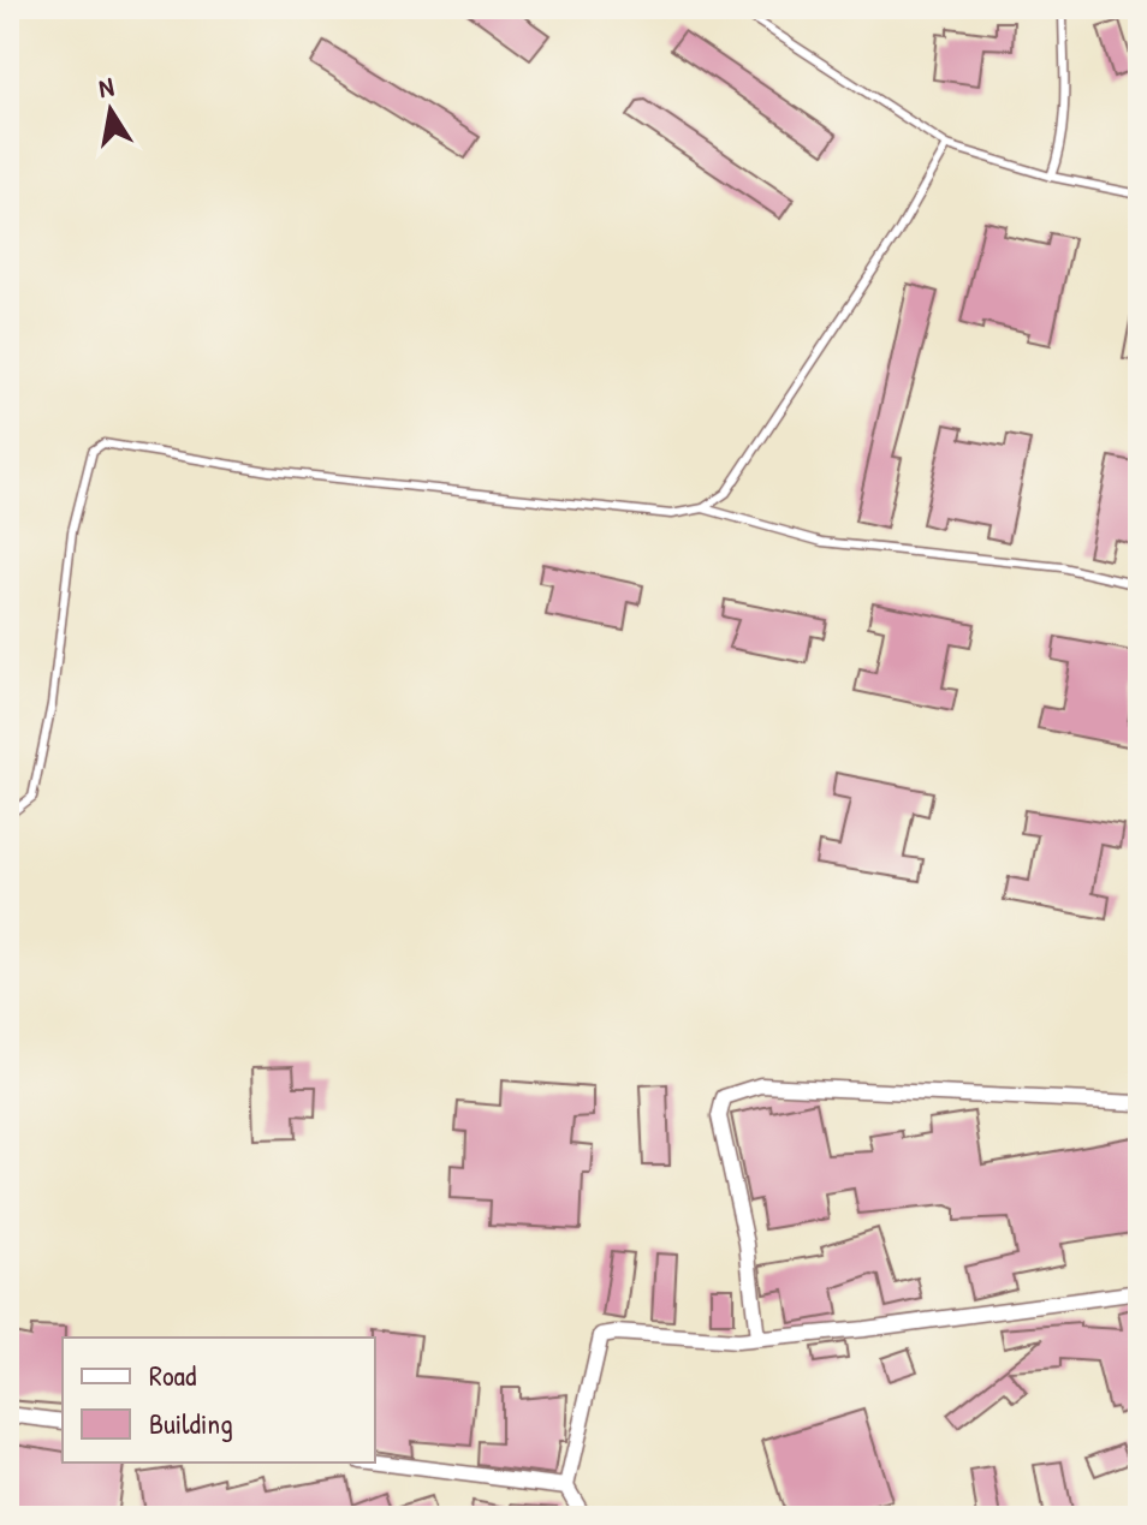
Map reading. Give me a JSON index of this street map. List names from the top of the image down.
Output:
{
  "legend": ["Road", "Building"],
  "north": "top"
}
